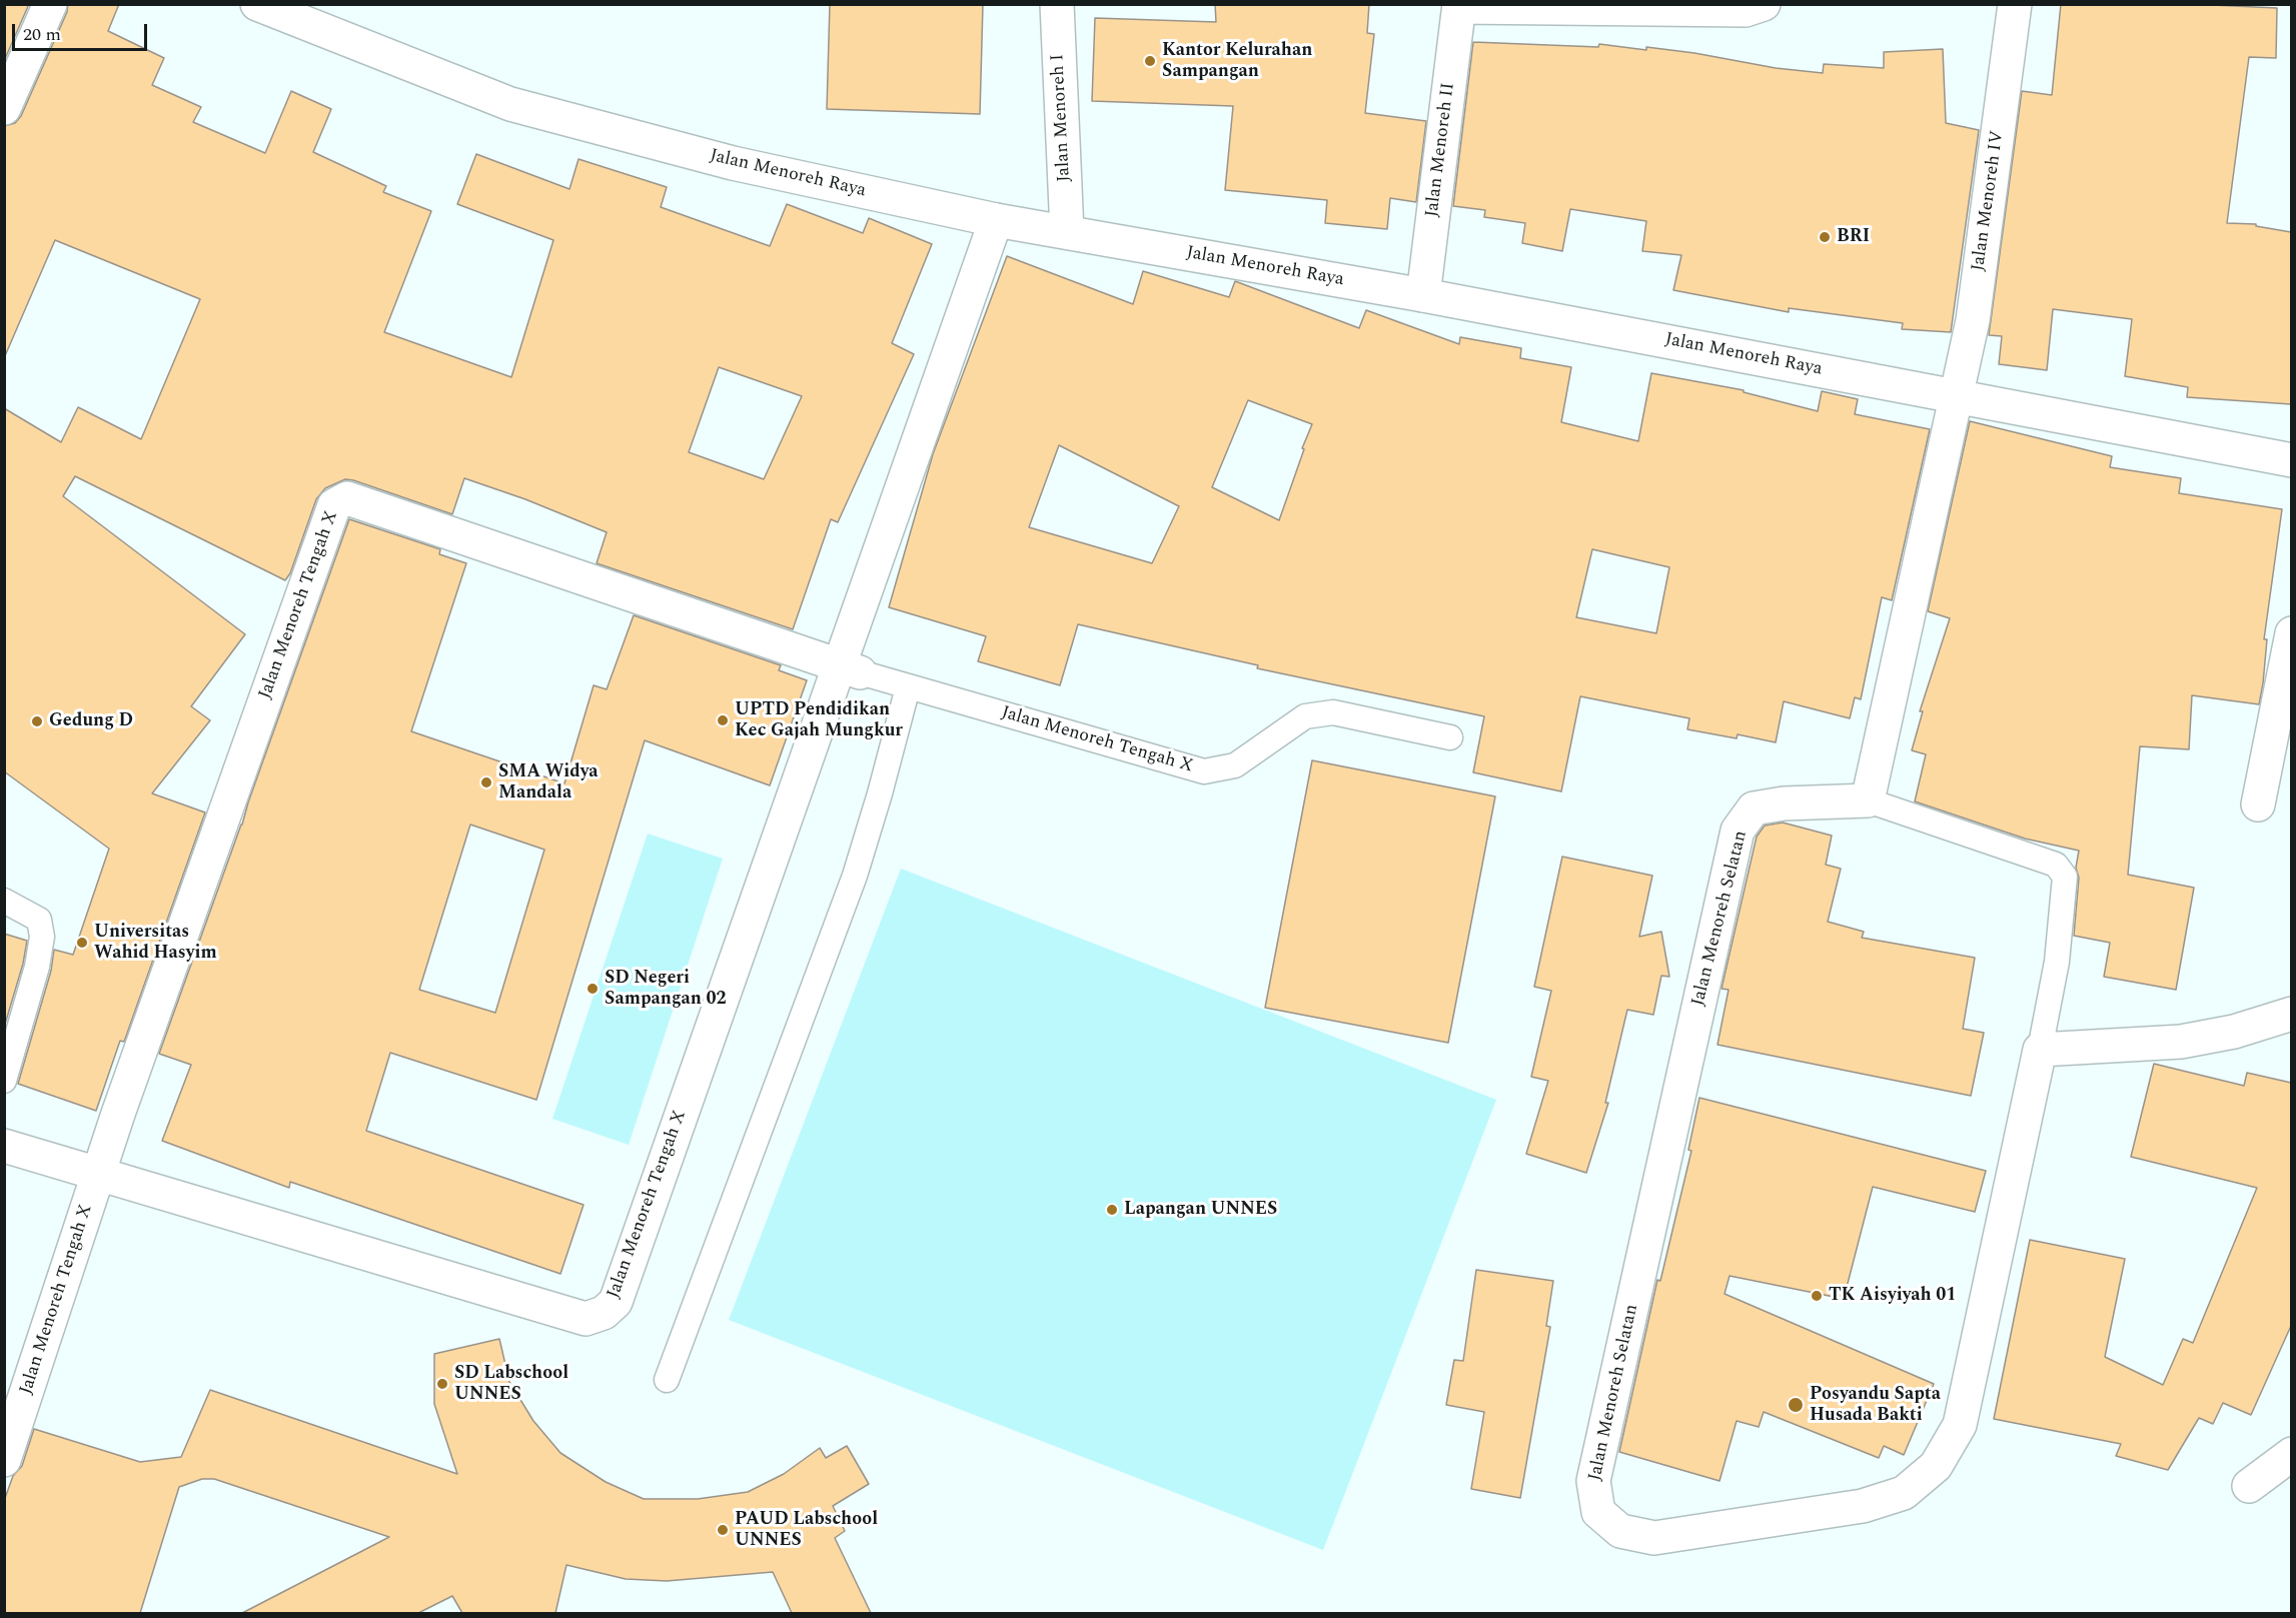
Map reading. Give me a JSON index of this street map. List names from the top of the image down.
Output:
{
  "streets": {
    "street": [
      "Jalan Menoreh I",
      "Jalan Menoreh II",
      "Jalan Menoreh Raya",
      "Jalan Menoreh IV",
      "Jalan Menoreh Tengah X",
      "Jalan Menoreh Selatan"
    ]
  },
  "crossings": [
    ["Jalan Menoreh I", "Jalan Menoreh Raya"],
    ["Jalan Menoreh II", "Jalan Menoreh Raya"],
    ["Jalan Menoreh Raya", "Jalan Menoreh IV"],
    ["Jalan Menoreh Raya", "Jalan Menoreh Tengah X"]
  ],
  "places": [
    "Kantor Kelurahan Sampangan",
    "BRI",
    "UPTD Pendidikan Kec Gajah Mungkur",
    "Gedung D",
    "SMA Widya Mandala",
    "Universitas Wahid Hasyim",
    "SD Negeri Sampangan 02",
    "Lapangan UNNES",
    "TK Aisyiyah 01",
    "SD Labschool UNNES",
    "Posyandu Sapta Husada Bakti",
    "PAUD Labschool UNNES"
  ],
  "scale_bar": "20 m"
}
